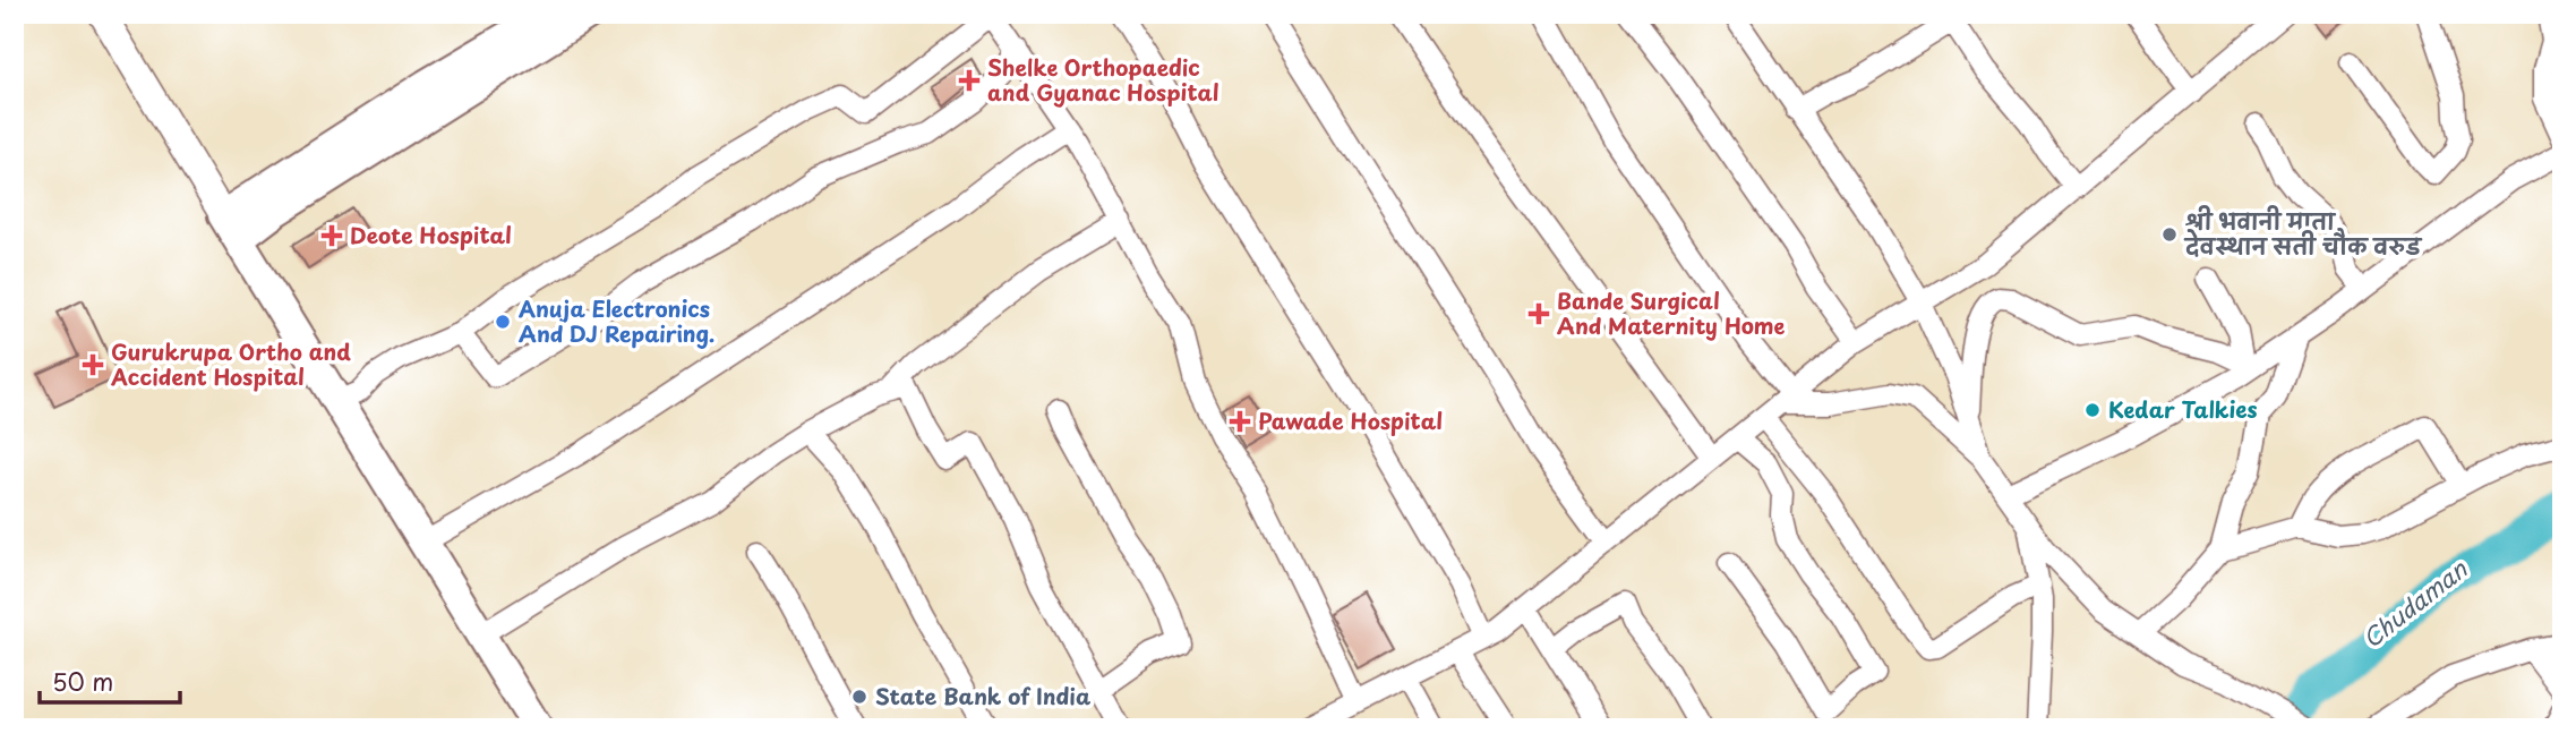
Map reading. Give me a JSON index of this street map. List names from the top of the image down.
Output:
{
  "water": ["Chudaman"],
  "places": {
    "health": [
      "Shelke Orthopaedic and Gyanac Hospital",
      "Deote Hospital",
      "Bande Surgical And Maternity Home",
      "Gurukrupa Ortho and Accident Hospital",
      "Pawade Hospital"
    ],
    "other": [
      "श्री भवानी माता देवस्थान सती चौक वरुड",
      "Anuja Electronics And DJ Repairing.",
      "Kedar Talkies",
      "State Bank of India"
    ]
  },
  "scale_bar": "50 m"
}
